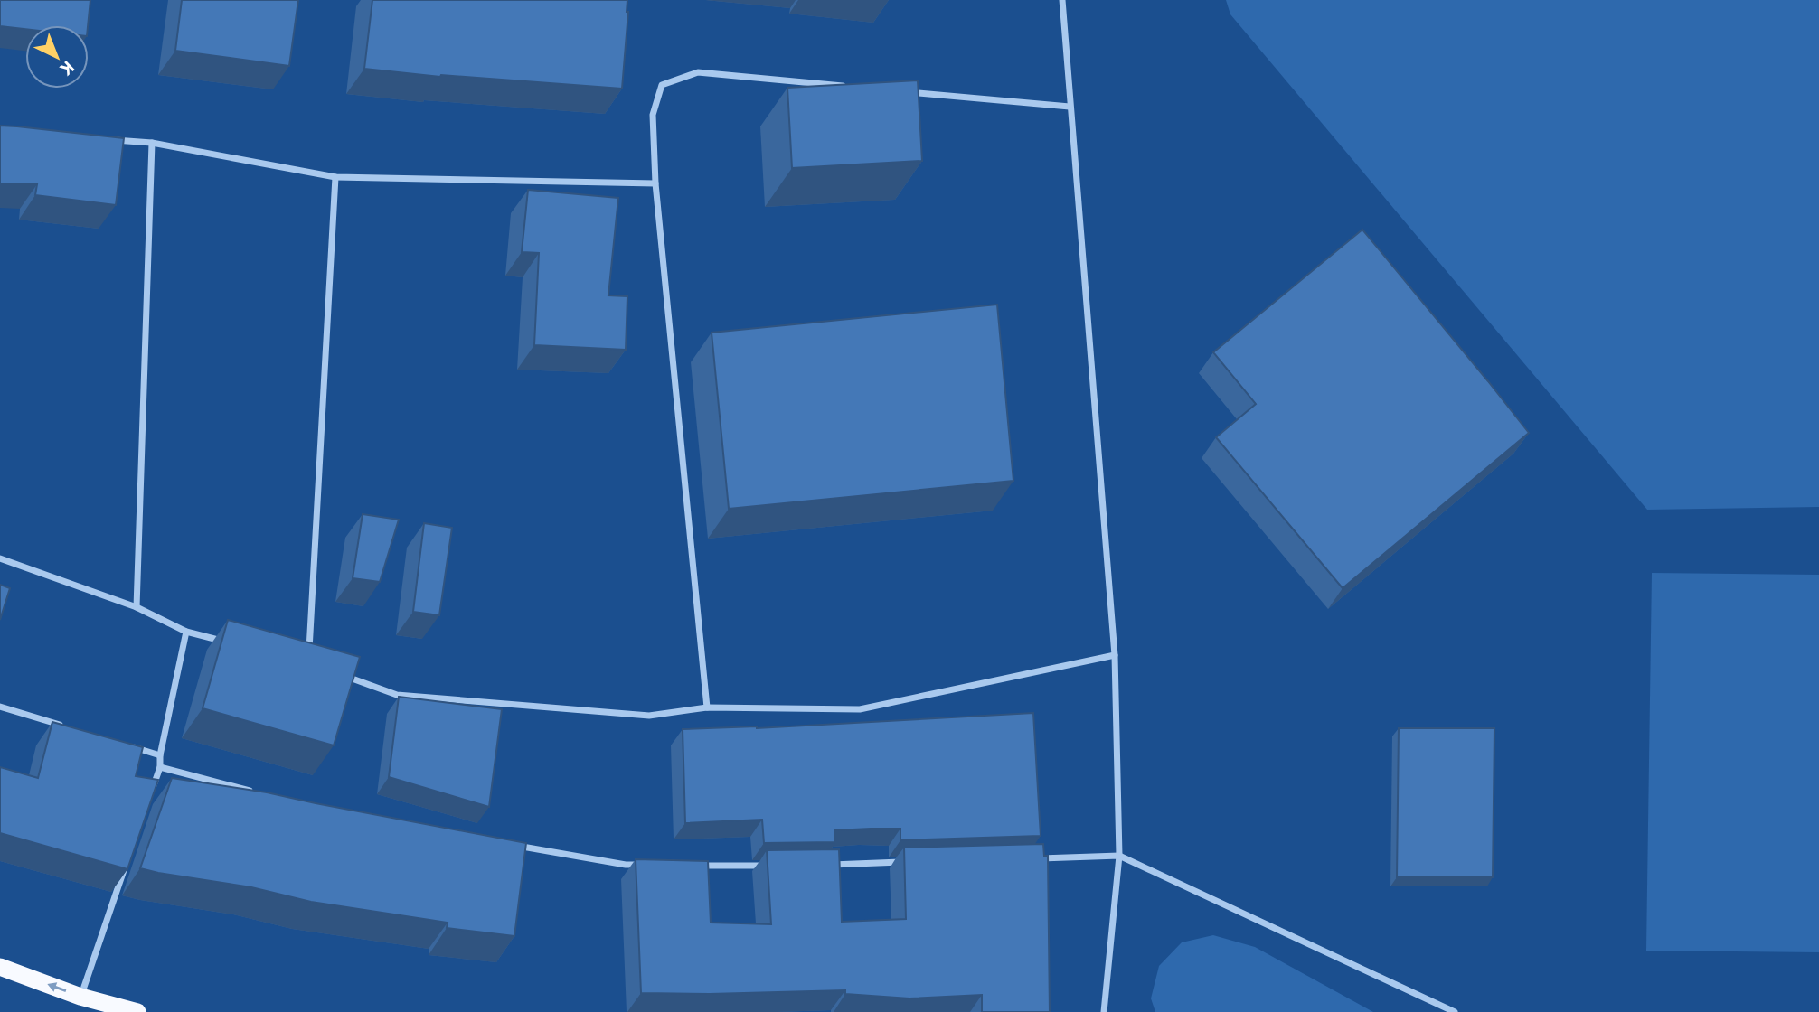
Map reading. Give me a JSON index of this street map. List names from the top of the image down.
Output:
{
  "north": "bottom right"
}
